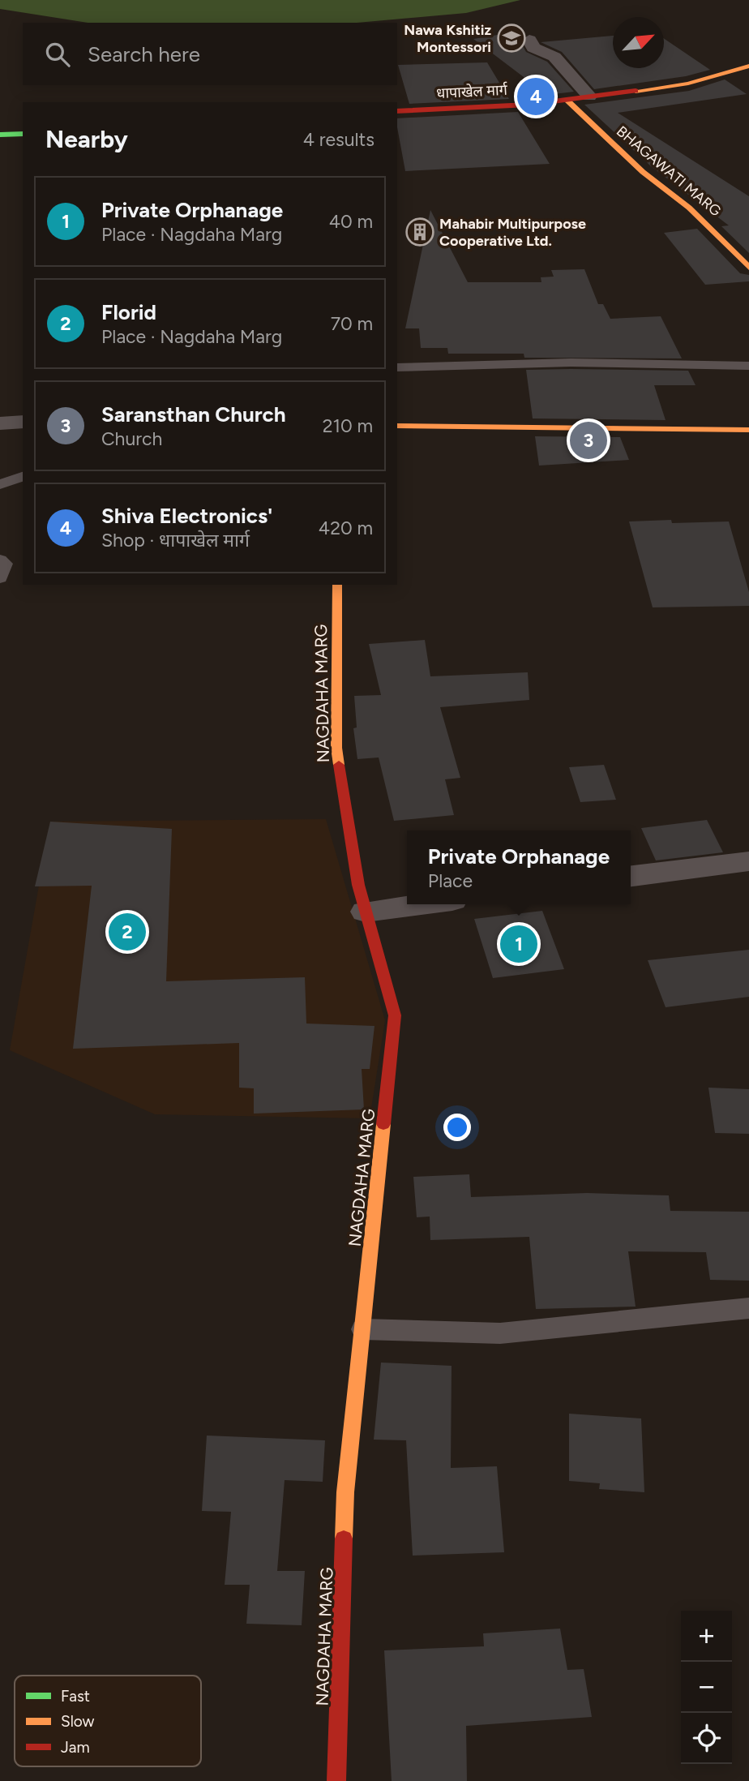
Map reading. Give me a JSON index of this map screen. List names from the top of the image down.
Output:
{
  "streets": {
    "street": ["धापाखेल मार्ग", "BHAGAWATI MARG", "NAGDAHA MARG"]
  },
  "crossings": [
    ["धापाखेल मार्ग", "BHAGAWATI MARG"]
  ],
  "places": {
    "school or university": ["Nawa Kshitiz Montessori"],
    "building": ["Mahabir Multipurpose Cooperative Ltd."]
  },
  "legend": ["Fast", "Slow", "Jam"],
  "north": "top right",
  "page": {
    "search": "Search here",
    "pins": [
      "4",
      "3",
      "2",
      "1"
    ],
    "heading": ["Nearby", "4 results"],
    "list": [
      {
        "mark": "1",
        "name": "Private Orphanage",
        "note": "Place · Nagdaha Marg",
        "value": "40 m"
      },
      {
        "mark": "2",
        "name": "Florid",
        "note": "Place · Nagdaha Marg",
        "value": "70 m"
      },
      {
        "mark": "3",
        "name": "Saransthan Church",
        "note": "Church",
        "value": "210 m"
      },
      {
        "mark": "4",
        "name": "Shiva Electronics'",
        "note": "Shop · धापाखेल मार्ग",
        "value": "420 m"
      }
    ],
    "popup": ["Private Orphanage", "Place"],
    "map_buttons": ["+", "−"]
  }
}
